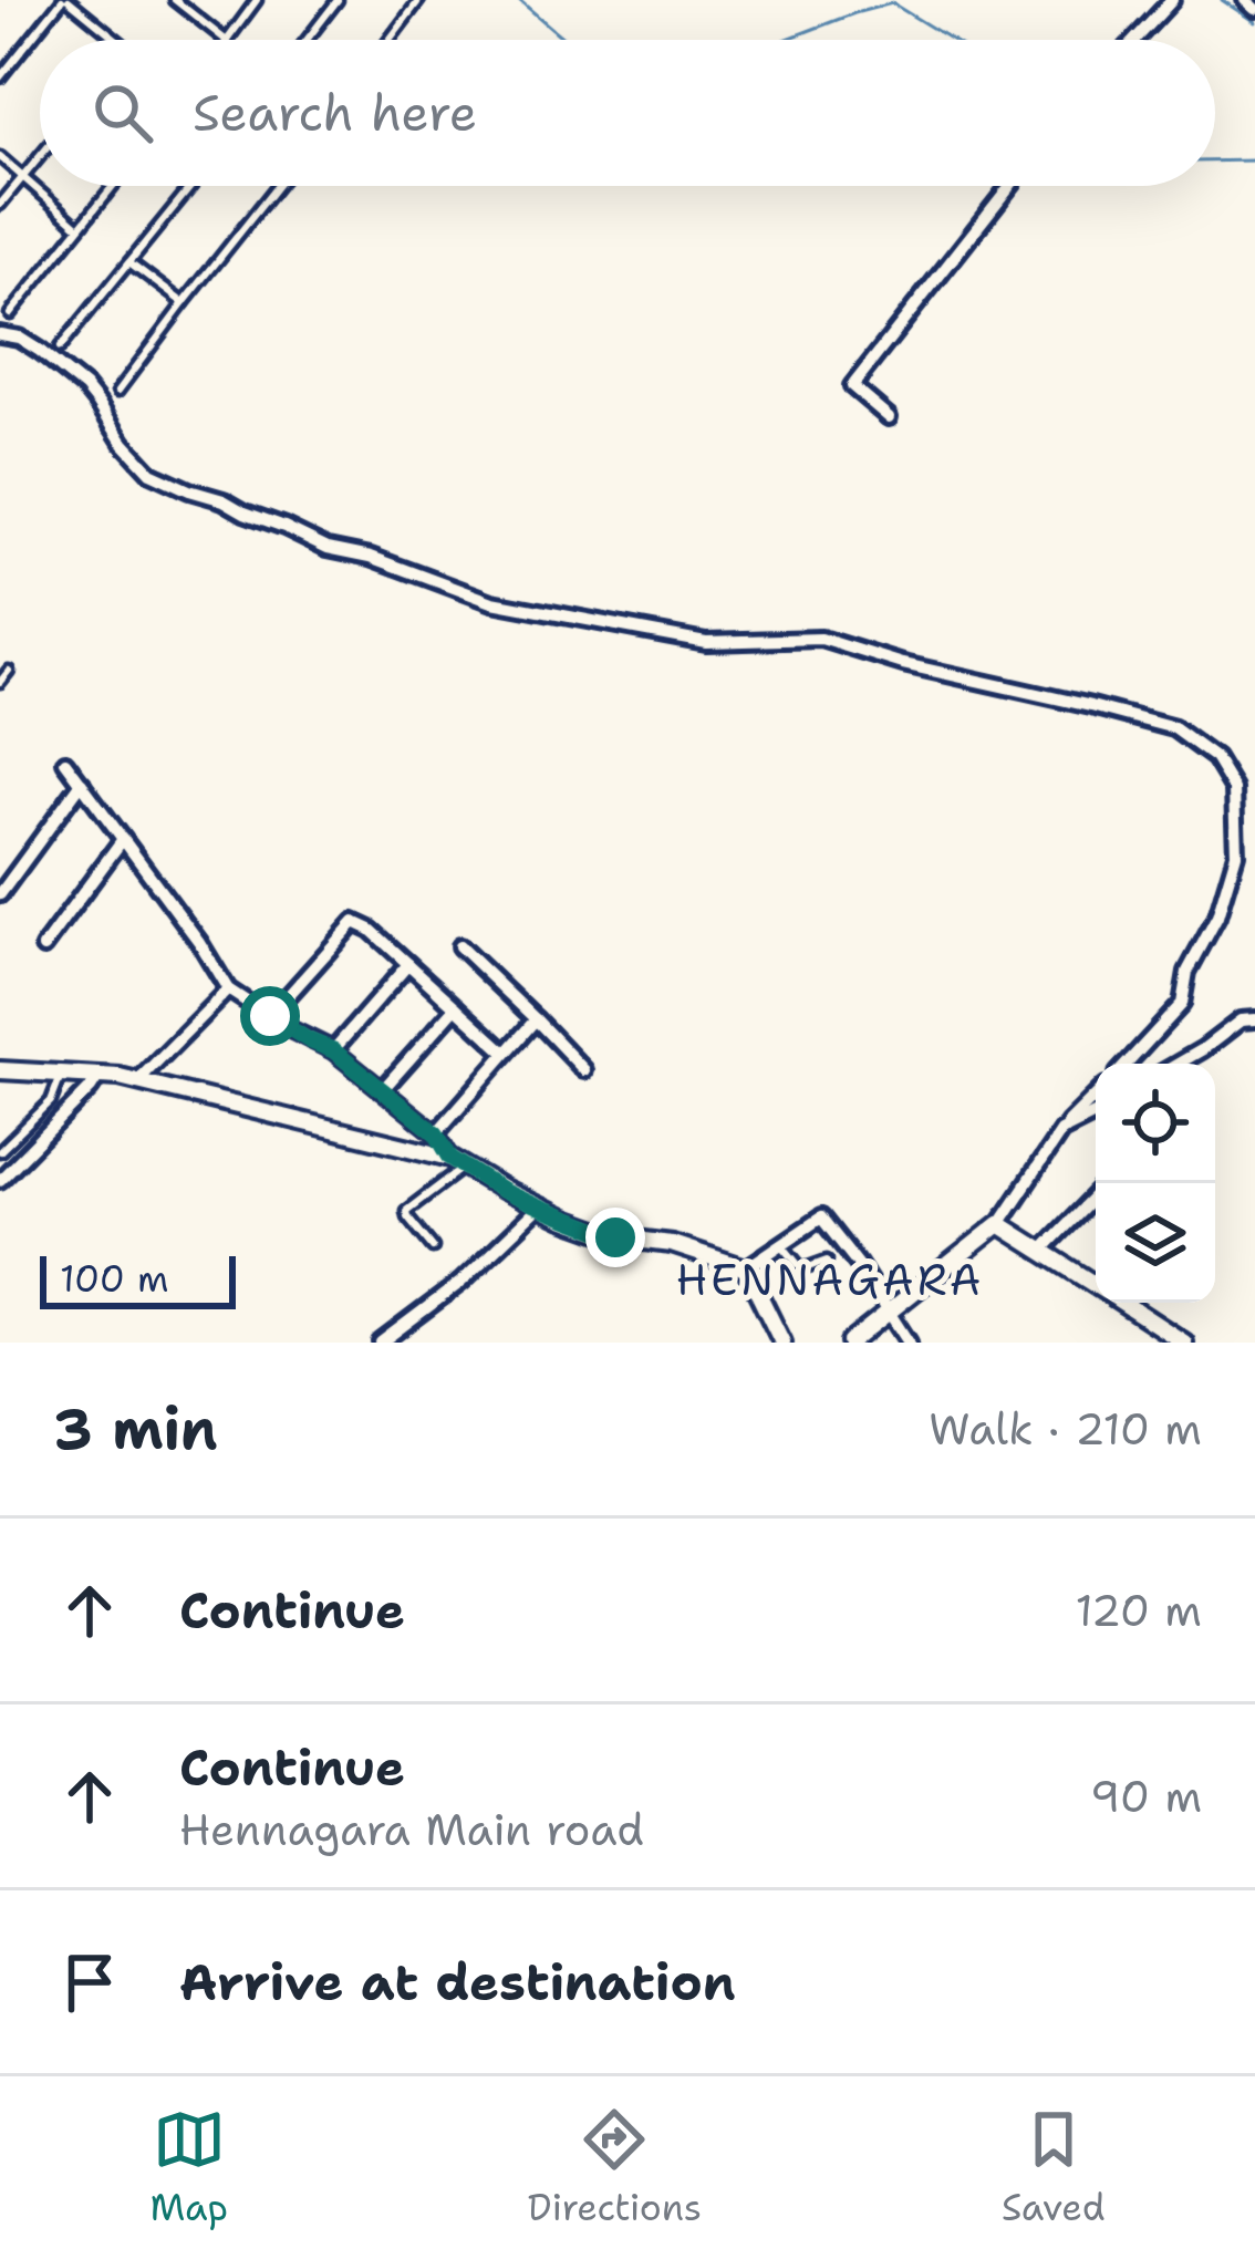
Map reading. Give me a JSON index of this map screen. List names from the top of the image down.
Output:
{
  "districts": ["HENNAGARA"],
  "scale_bar": "100 m",
  "page": {
    "search": "Search here",
    "scale": "100 m",
    "heading": ["3 min", "Walk · 210 m"],
    "list": [
      ["Continue", "120 m"],
      ["Continue", "Hennagara Main road", "90 m"],
      "Arrive at destination"
    ],
    "nav": ["Map", "Directions", "Saved"]
  }
}
